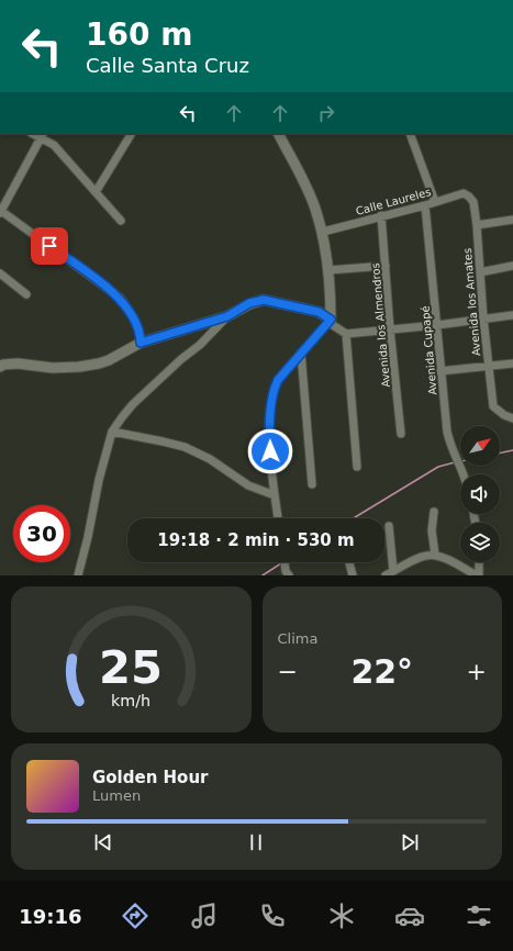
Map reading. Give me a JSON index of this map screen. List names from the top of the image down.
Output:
{
  "streets": {
    "street": [
      "Calle Laureles",
      "Avenida los Amates",
      "Avenida los Almendros",
      "Avenida Cupapé"
    ]
  },
  "crossings": [
    ["Calle Laureles", "Avenida los Amates"],
    ["Calle Laureles", "Avenida los Almendros"],
    ["Calle Laureles", "Avenida Cupapé"]
  ],
  "north": "top right",
  "page": {
    "turn": ["160 m", "Calle Santa Cruz"],
    "limit": "30",
    "trip": "19:18 · 2 min · 530 m",
    "tile": "Clima",
    "heat": ["−", "22°", "+"],
    "song": ["Golden Hour", "Lumen"],
    "tabs": "19:16",
    "gauge": ["25", "km/h"]
  }
}
